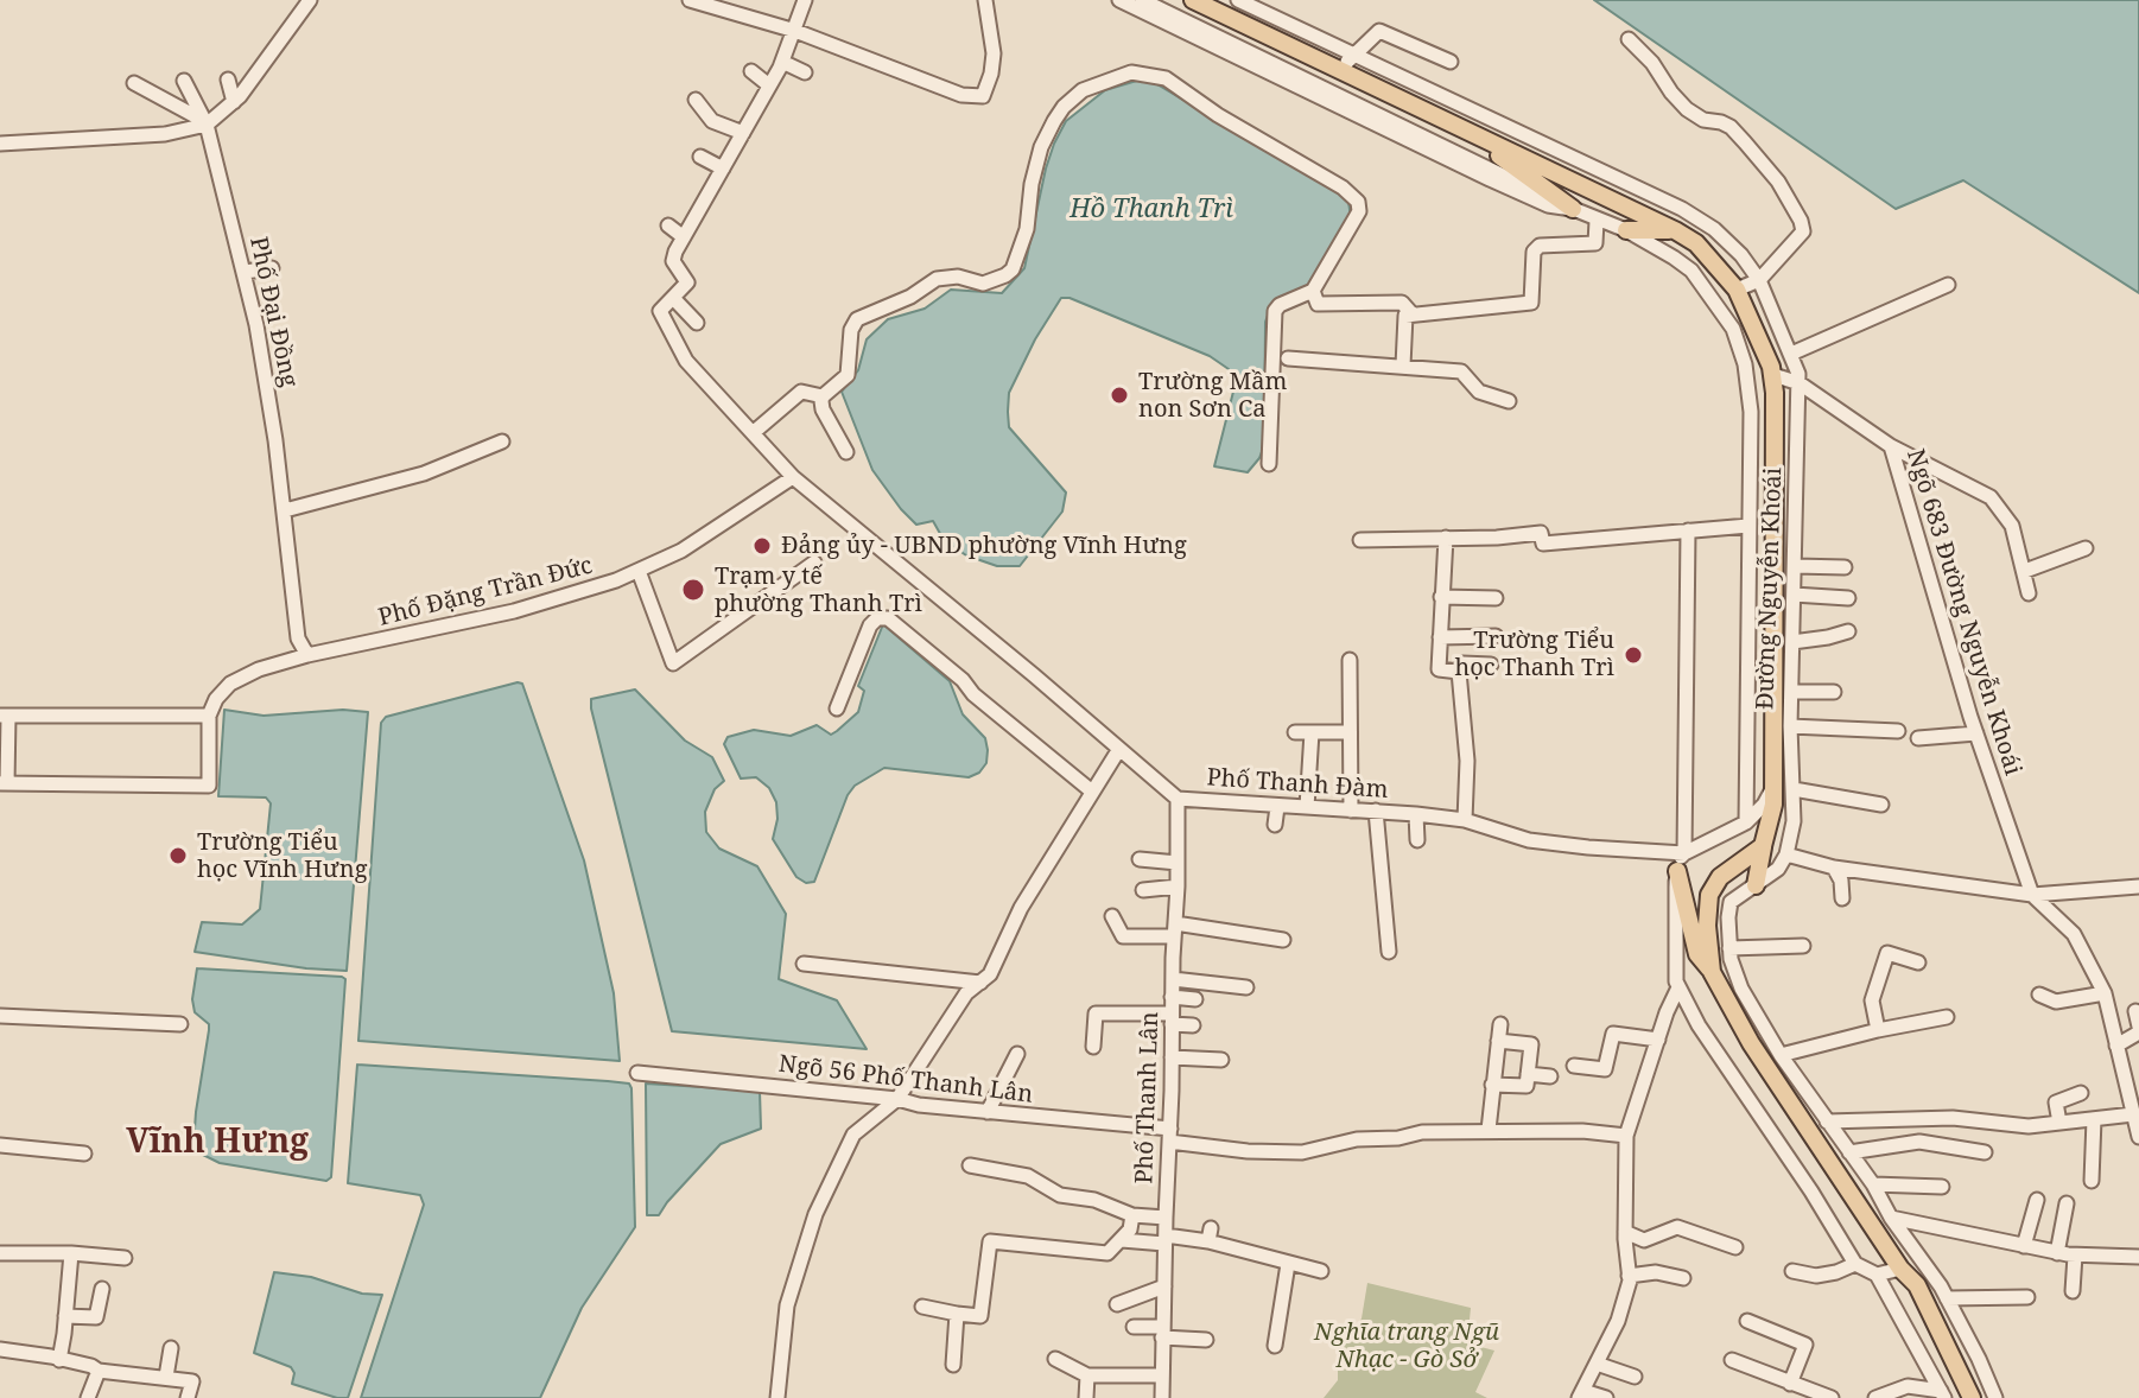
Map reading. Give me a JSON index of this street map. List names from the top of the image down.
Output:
{
  "streets": {
    "main road": ["Đường Nguyễn Khoái"],
    "street": [
      "Phố Đại Đồng",
      "Phố Đặng Trần Đức",
      "Ngõ 683 Đường Nguyễn Khoái",
      "Phố Thanh Đàm",
      "Ngõ 56 Phố Thanh Lân",
      "Phố Thanh Lân"
    ]
  },
  "crossings": [
    ["Đường Nguyễn Khoái", "Ngõ 683 Đường Nguyễn Khoái"],
    ["Phố Đặng Trần Đức", "Phố Thanh Đàm"],
    ["Phố Thanh Đàm", "Phố Thanh Lân"],
    ["Ngõ 56 Phố Thanh Lân", "Phố Thanh Lân"]
  ],
  "districts": ["Vĩnh Hưng"],
  "water": ["Hồ Thanh Trì"],
  "parks": ["Nghĩa trang Ngũ Nhạc - Gò Sở"],
  "places": [
    "Trường Mầm non Sơn Ca",
    "Đảng ủy - UBND phường Vĩnh Hưng",
    "Trạm y tế phường Thanh Trì",
    "Trường Tiểu học Thanh Trì",
    "Trường Tiểu học Vĩnh Hưng"
  ]
}
